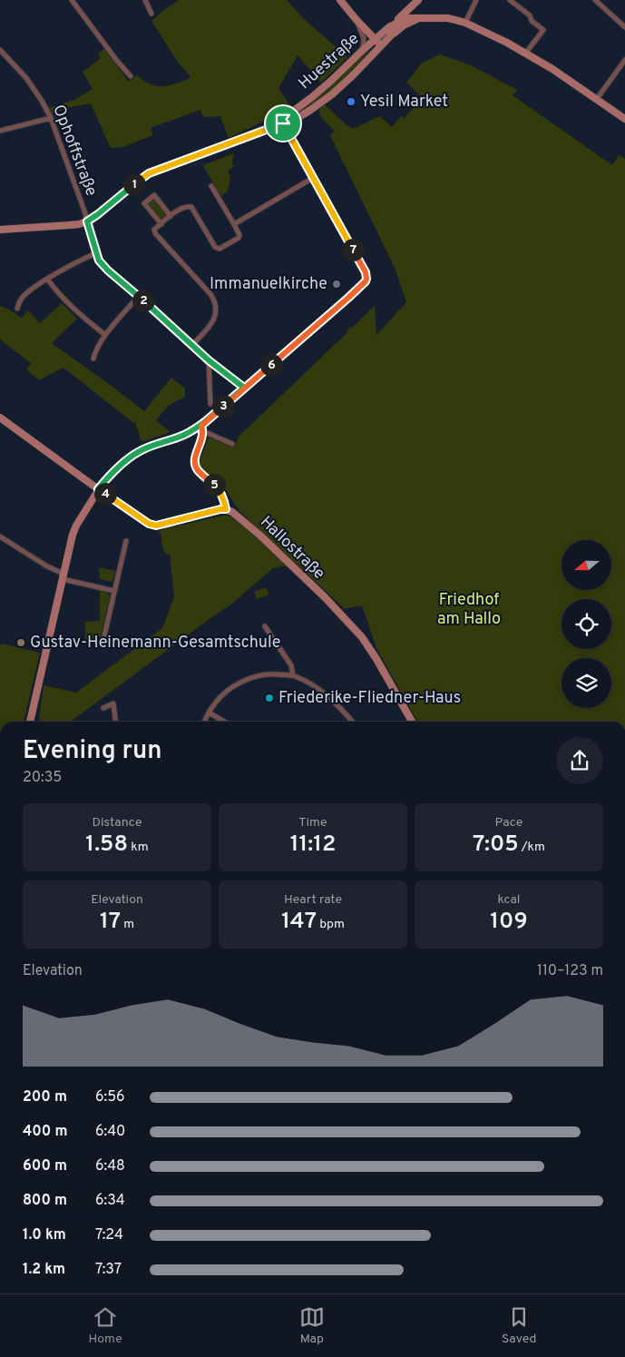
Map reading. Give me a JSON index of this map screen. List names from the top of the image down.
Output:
{
  "streets": {
    "street": ["Huestraße", "Ophoffstraße", "Hallostraße"]
  },
  "crossings": [
    ["Huestraße", "Ophoffstraße"]
  ],
  "parks": ["Friedhof am Hallo"],
  "places": [
    "Yesil Market",
    "Immanuelkirche",
    "Gustav-Heinemann-Gesamtschule",
    "Friederike-Fliedner-Haus"
  ],
  "north": "left",
  "page": {
    "pins": [
      "1",
      "7",
      "2",
      "6",
      "3",
      "5",
      "4"
    ],
    "heading": ["Evening run", "20:35"],
    "stats": [
      ["Distance", "1.58 km"],
      ["Time", "11:12"],
      ["Pace", "7:05 /km"],
      ["Elevation", "17 m"],
      ["Heart rate", "147 bpm"],
      ["kcal", "109"]
    ],
    "chart": ["Elevation", "110–123 m"],
    "list": [
      {
        "name": "200 m",
        "note": "6:56"
      },
      {
        "name": "400 m",
        "note": "6:40"
      },
      {
        "name": "600 m",
        "note": "6:48"
      },
      {
        "name": "800 m",
        "note": "6:34"
      },
      {
        "name": "1.0 km",
        "note": "7:24"
      },
      {
        "name": "1.2 km",
        "note": "7:37"
      }
    ],
    "tabs": ["Home", "Map", "Saved"]
  }
}
